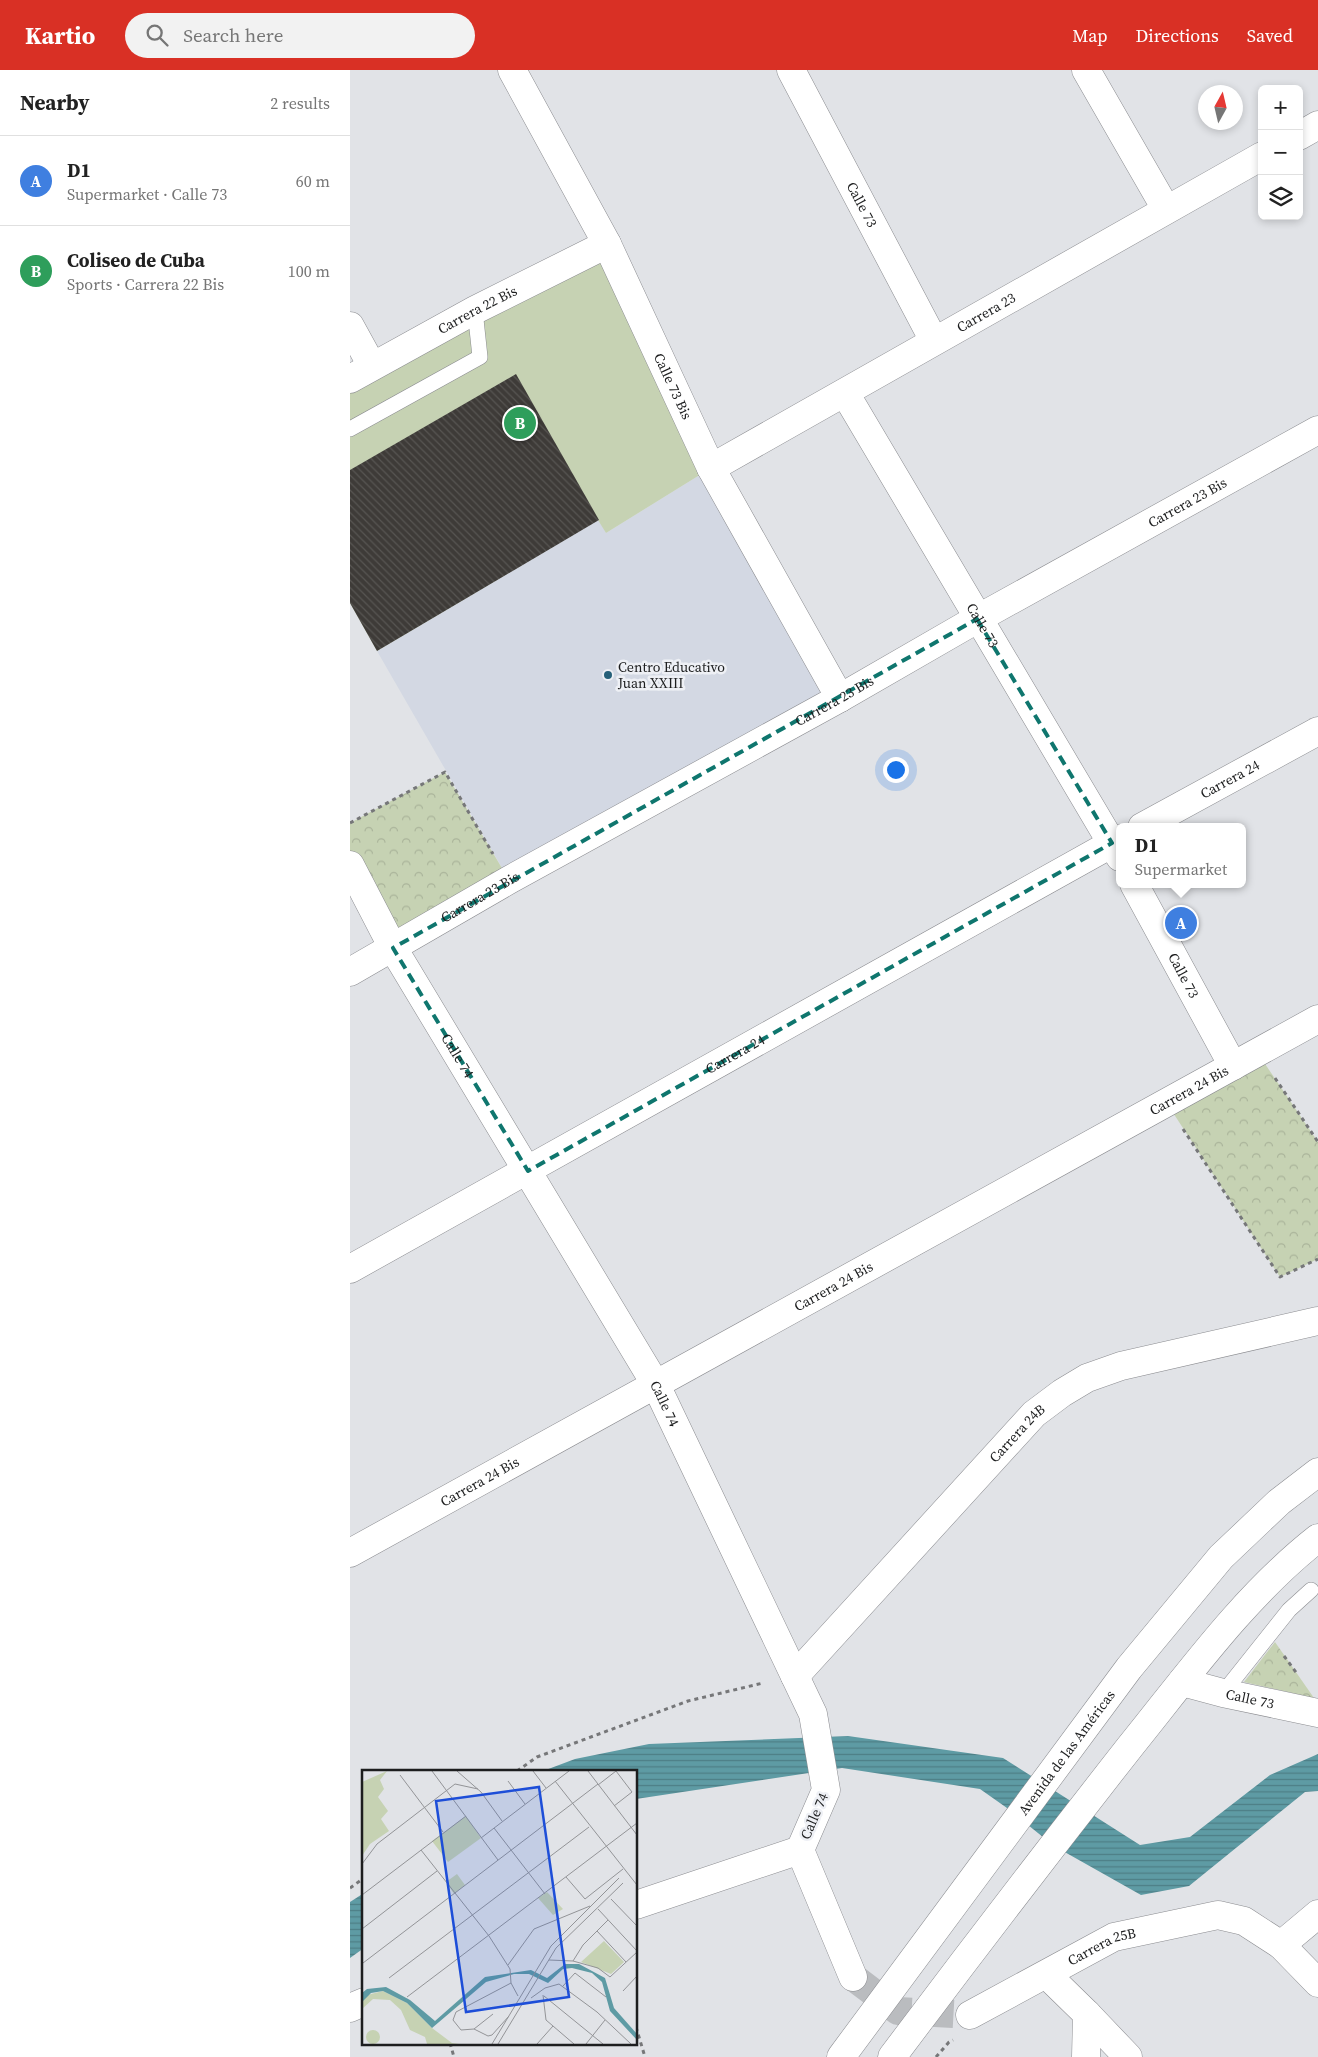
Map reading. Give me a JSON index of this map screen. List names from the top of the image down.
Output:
{
  "streets": {
    "street": [
      "Calle 73",
      "Carrera 22 Bis",
      "Carrera 23",
      "Calle 73 Bis",
      "Carrera 23 Bis",
      "Carrera 24",
      "Calle 74",
      "Carrera 24 Bis",
      "Carrera 24B",
      "Avenida de las Américas",
      "Carrera 25B"
    ]
  },
  "crossings": [
    ["Calle 73", "Carrera 23"],
    ["Calle 73", "Carrera 23 Bis"],
    ["Calle 73", "Carrera 24 Bis"],
    ["Carrera 22 Bis", "Calle 73 Bis"],
    ["Carrera 23", "Calle 73 Bis"],
    ["Calle 73 Bis", "Carrera 23 Bis"],
    ["Carrera 23 Bis", "Calle 74"],
    ["Carrera 24", "Calle 74"],
    ["Calle 74", "Carrera 24 Bis"],
    ["Calle 74", "Carrera 24B"]
  ],
  "places": ["Centro Educativo Juan XXIII"],
  "north": "top",
  "page": {
    "header": "Kartio",
    "search": "Search here",
    "nav": ["Map", "Directions", "Saved"],
    "heading": ["Nearby", "2 results"],
    "map_buttons": ["+", "−"],
    "list": [
      {
        "mark": "A",
        "name": "D1",
        "note": "Supermarket · Calle 73",
        "value": "60 m"
      },
      {
        "mark": "B",
        "name": "Coliseo de Cuba",
        "note": "Sports · Carrera 22 Bis",
        "value": "100 m"
      }
    ],
    "pins": ["B", "A"],
    "popup": ["D1", "Supermarket"]
  }
}
